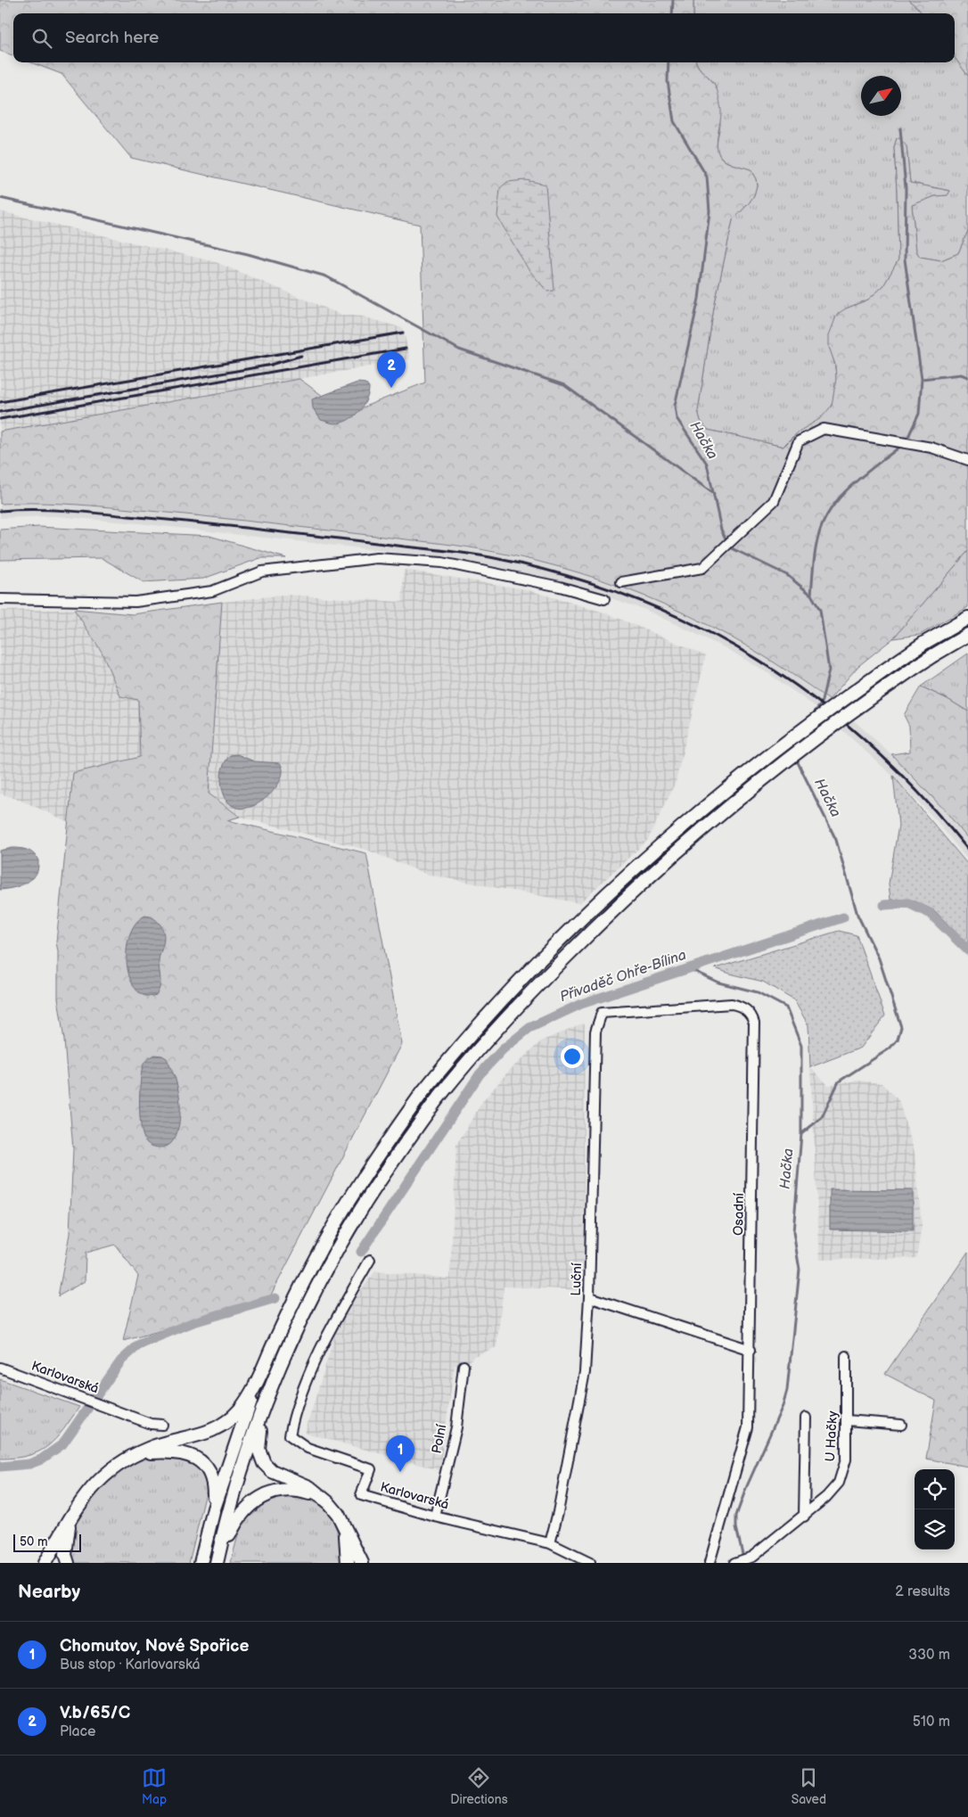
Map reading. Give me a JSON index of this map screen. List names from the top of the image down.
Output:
{
  "streets": {
    "street": [
      "Osadní",
      "Luční",
      "Karlovarská",
      "U Hačky",
      "Polní"
    ]
  },
  "crossings": [
    ["Osadní", "Luční"],
    ["Luční", "Karlovarská"],
    ["Karlovarská", "Polní"]
  ],
  "water": ["Hačka", "Přivaděč Ohře-Bílina"],
  "scale_bar": "50 m",
  "north": "top right",
  "page": {
    "search": "Search here",
    "pins": ["2", "1"],
    "scale": "50 m",
    "heading": ["Nearby", "2 results"],
    "list": [
      {
        "mark": "1",
        "name": "Chomutov, Nové Spořice",
        "note": "Bus stop · Karlovarská",
        "value": "330 m"
      },
      {
        "mark": "2",
        "name": "V.b/65/C",
        "note": "Place",
        "value": "510 m"
      }
    ],
    "nav": ["Map", "Directions", "Saved"]
  }
}
